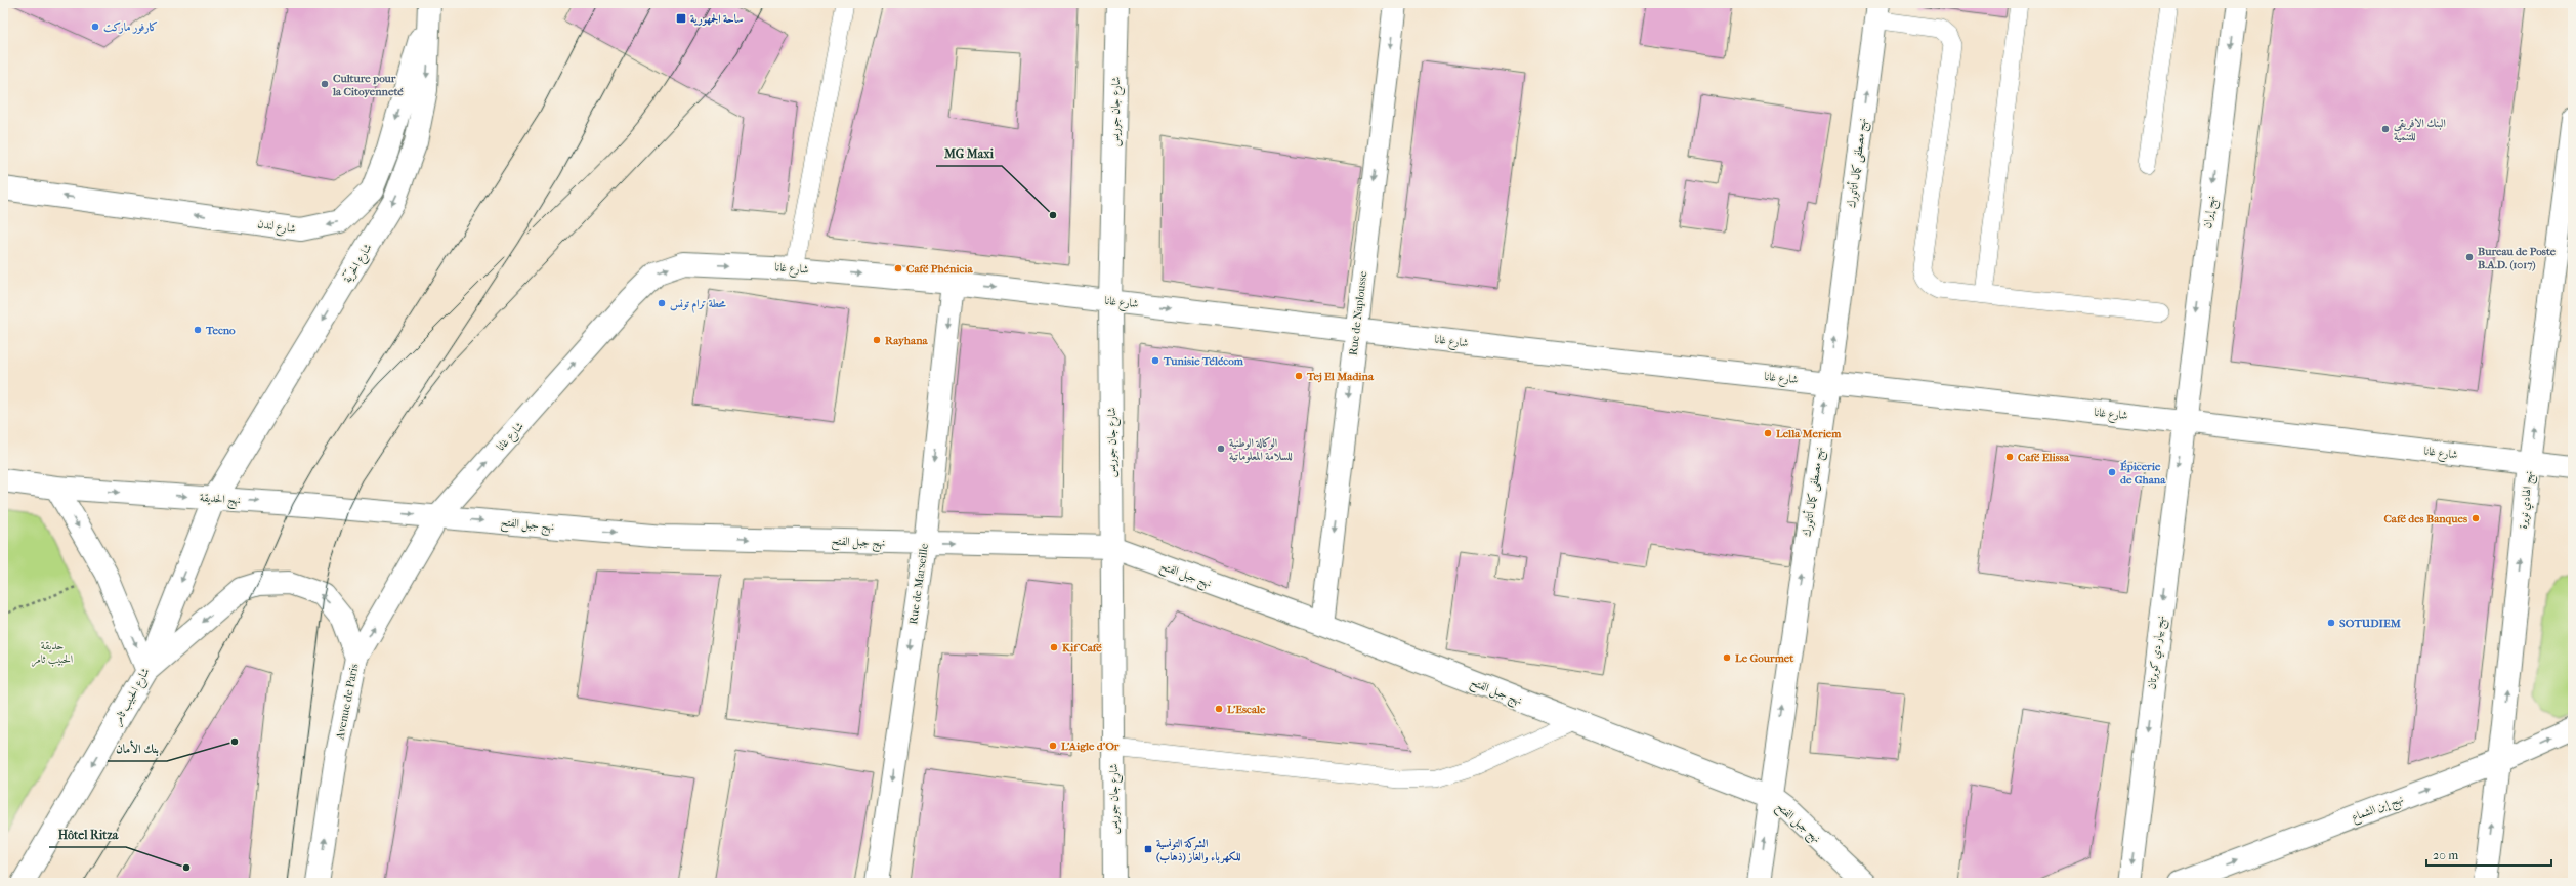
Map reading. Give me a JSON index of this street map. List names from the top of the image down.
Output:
{
  "streets": {
    "street": [
      "شارع جان جوريس",
      "نهج مصطفى كمال أتاتورك",
      "نهج إيران",
      "شارع لندن",
      "شارع الحرّيّة",
      "شارع غانا",
      "Rue de Naplousse",
      "نهج الحديقة",
      "نهج الهادي نويرة",
      "نهج جبل الفتح",
      "Rue de Marseille",
      "نهج بيار دي كوبرتان",
      "شارع الحبيب ثامر",
      "Avenue de Paris",
      "نهج إبن الشماع"
    ]
  },
  "crossings": [
    ["شارع جان جوريس", "شارع غانا"],
    ["شارع جان جوريس", "نهج جبل الفتح"],
    ["نهج مصطفى كمال أتاتورك", "شارع غانا"],
    ["نهج مصطفى كمال أتاتورك", "نهج جبل الفتح"],
    ["نهج إيران", "شارع غانا"],
    ["نهج إيران", "نهج بيار دي كوبرتان"],
    ["شارع لندن", "شارع الحرّيّة"],
    ["شارع الحرّيّة", "نهج الحديقة"],
    ["شارع الحرّيّة", "شارع الحبيب ثامر"],
    ["شارع غانا", "Rue de Naplousse"],
    ["شارع غانا", "نهج الحديقة"],
    ["شارع غانا", "نهج الهادي نويرة"],
    ["شارع غانا", "نهج جبل الفتح"],
    ["شارع غانا", "Rue de Marseille"],
    ["شارع غانا", "نهج بيار دي كوبرتان"],
    ["شارع غانا", "Avenue de Paris"],
    ["Rue de Naplousse", "نهج جبل الفتح"],
    ["نهج الحديقة", "نهج جبل الفتح"],
    ["نهج الحديقة", "شارع الحبيب ثامر"],
    ["نهج الحديقة", "Avenue de Paris"],
    ["نهج الهادي نويرة", "نهج إبن الشماع"],
    ["نهج جبل الفتح", "Rue de Marseille"],
    ["نهج جبل الفتح", "Avenue de Paris"]
  ],
  "one_way": [
    "نهج مصطفى كمال أتاتورك",
    "نهج إيران",
    "شارع لندن",
    "شارع الحرّيّة",
    "شارع غانا",
    "Rue de Naplousse",
    "نهج الحديقة",
    "نهج الهادي نويرة",
    "نهج جبل الفتح",
    "Rue de Marseille",
    "نهج بيار دي كوبرتان",
    "شارع الحبيب ثامر",
    "Avenue de Paris",
    "نهج إبن الشماع"
  ],
  "parks": ["حديقة الحبيب ثامر"],
  "places": {
    "transit": ["ساحة الجمهورية", "الشركة التونسية للكهرباء والغاز (ذهاب)"],
    "other": [
      "كارفور ماركت",
      "Culture pour la Citoyenneté",
      "البنك الافريقي للتنمية",
      "MG Maxi",
      "Bureau de Poste B.A.D. (1017)",
      "Café Phénicia",
      "محطة ترام تونس",
      "Tecno",
      "Rayhana",
      "Tunisie Télécom",
      "Tej El Madina",
      "Lella Meriem",
      "الوكالة الوطنية للسلامة المعلوماتية",
      "Café Elissa",
      "Épicerie de Ghana",
      "Café des Banques",
      "SOTUDIEM",
      "Kif Café",
      "Le Gourmet",
      "L'Escale",
      "بنك الأمان",
      "L'Aigle d'Or",
      "Hôtel Ritza"
    ]
  },
  "scale_bar": "20 m"
}
